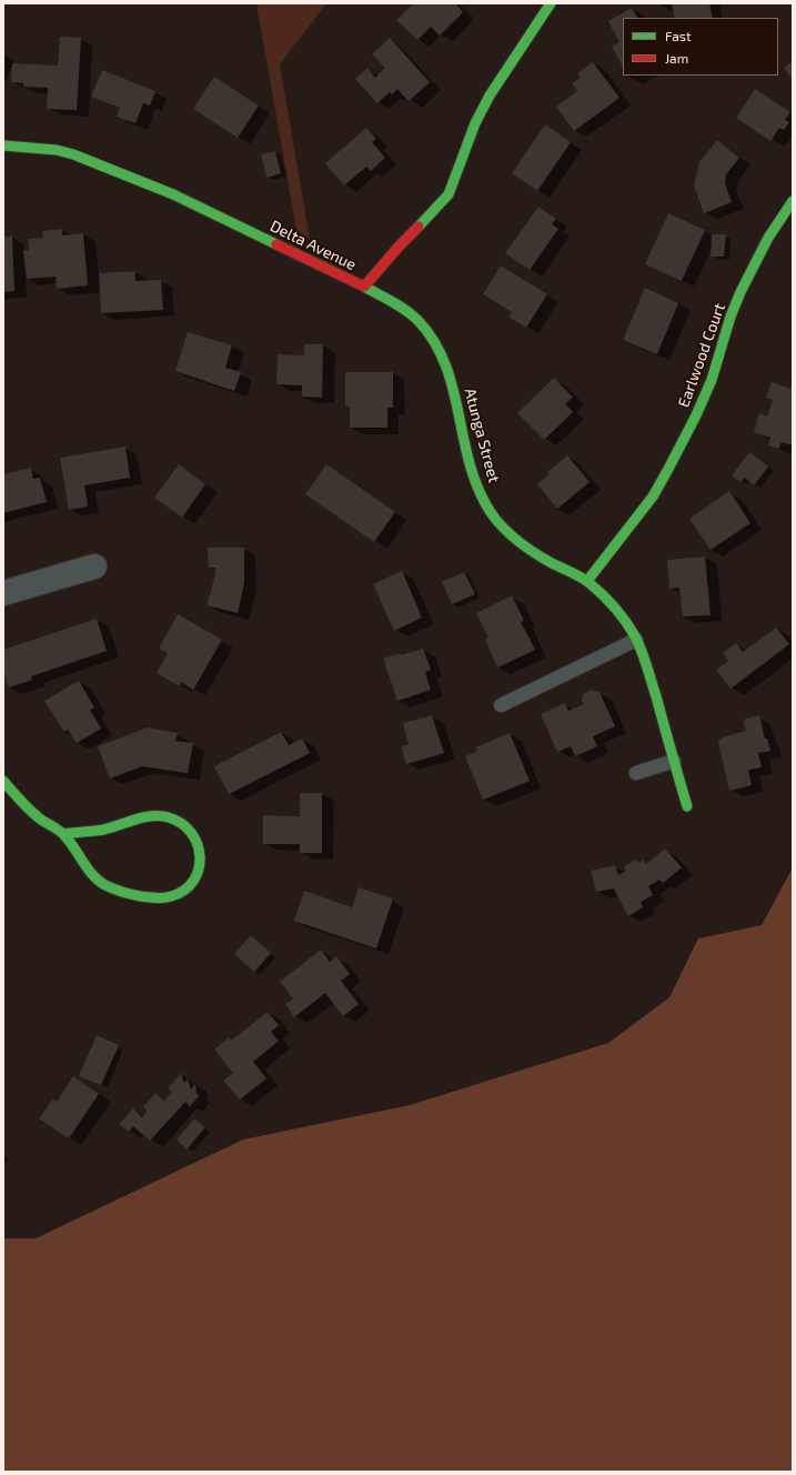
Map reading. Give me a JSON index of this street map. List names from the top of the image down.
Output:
{
  "streets": {
    "street": ["Delta Avenue", "Earlwood Court", "Atunga Street"]
  },
  "crossings": [
    ["Delta Avenue", "Atunga Street"],
    ["Earlwood Court", "Atunga Street"]
  ],
  "legend": ["Fast", "Jam"]
}
